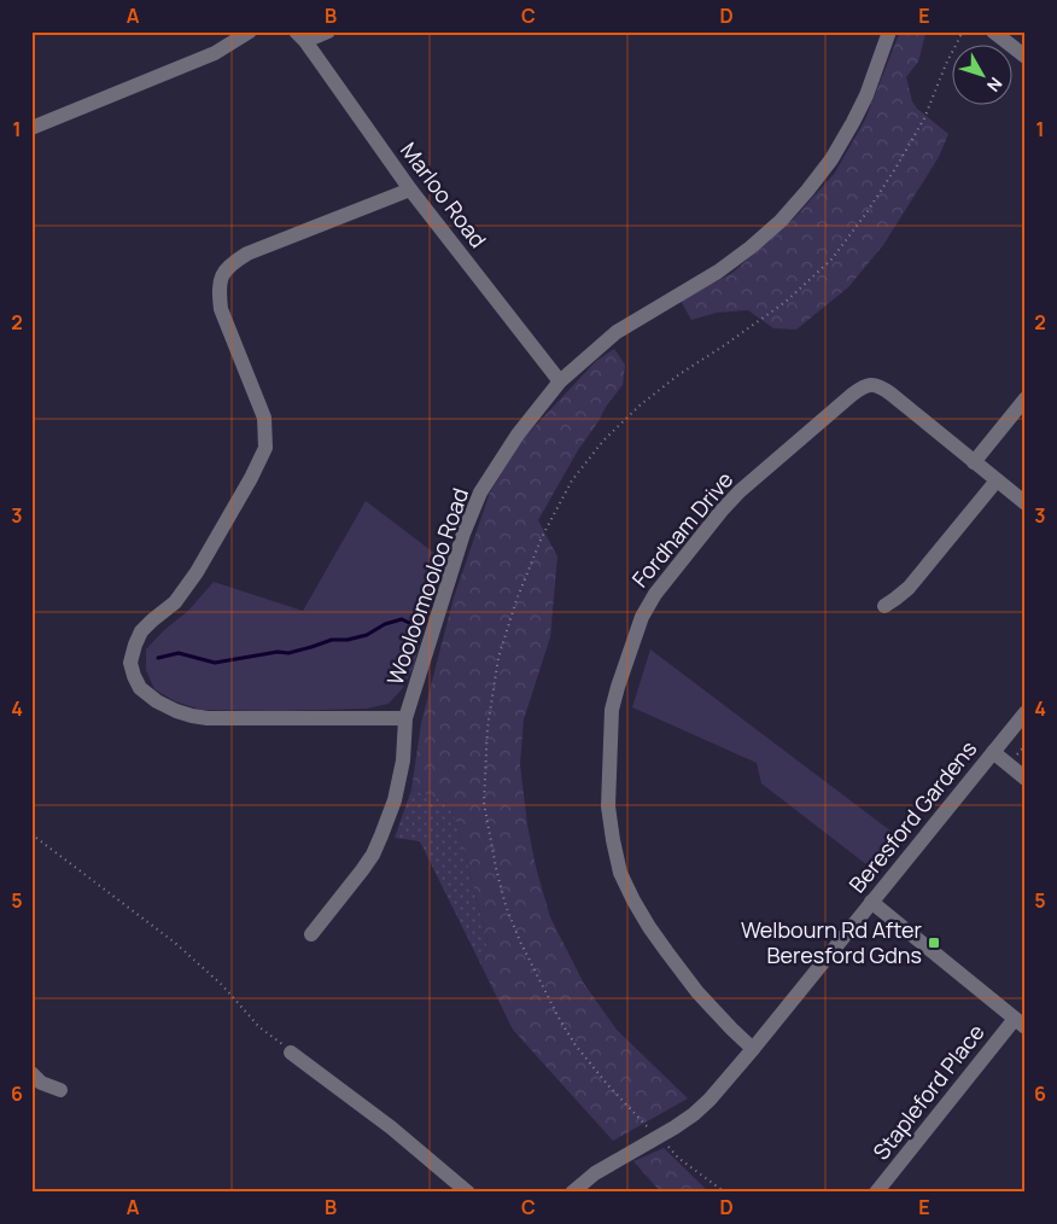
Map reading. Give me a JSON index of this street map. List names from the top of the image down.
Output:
{
  "streets": {
    "street": [
      "Marloo Road",
      "Fordham Drive",
      "Wooloomooloo Road",
      "Beresford Gardens",
      "Stapleford Place"
    ]
  },
  "crossings": [
    ["Marloo Road", "Wooloomooloo Road"],
    ["Fordham Drive", "Beresford Gardens"]
  ],
  "places": {
    "transit": ["Welbourn Rd After Beresford Gdns"]
  },
  "north": "bottom right",
  "grid": {
    "columns": [
      "A",
      "B",
      "C",
      "D",
      "E"
    ],
    "rows": [
      "1",
      "2",
      "3",
      "4",
      "5",
      "6"
    ]
  }
}
